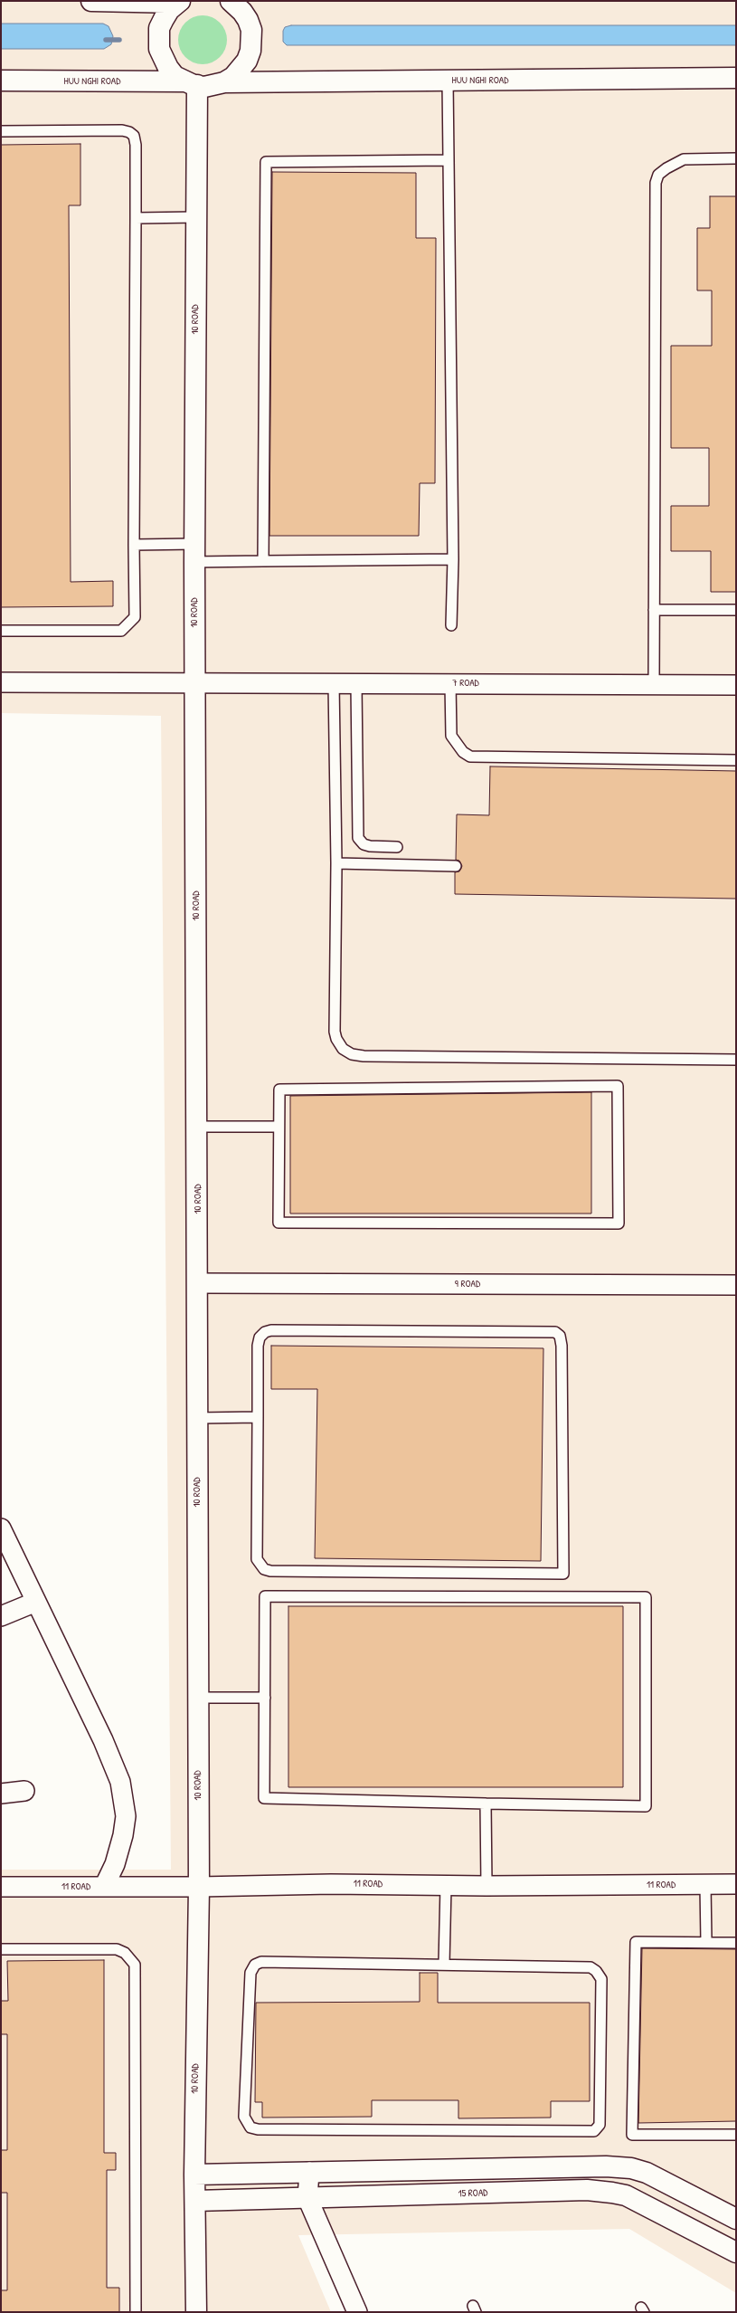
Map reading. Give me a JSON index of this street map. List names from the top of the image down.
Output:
{
  "streets": {
    "street": [
      "HUU NGHI ROAD",
      "10 ROAD",
      "7 ROAD",
      "9 ROAD",
      "11 ROAD",
      "15 ROAD"
    ]
  },
  "crossings": [
    ["HUU NGHI ROAD", "10 ROAD"],
    ["10 ROAD", "7 ROAD"],
    ["10 ROAD", "9 ROAD"],
    ["10 ROAD", "11 ROAD"],
    ["10 ROAD", "15 ROAD"]
  ]
}
